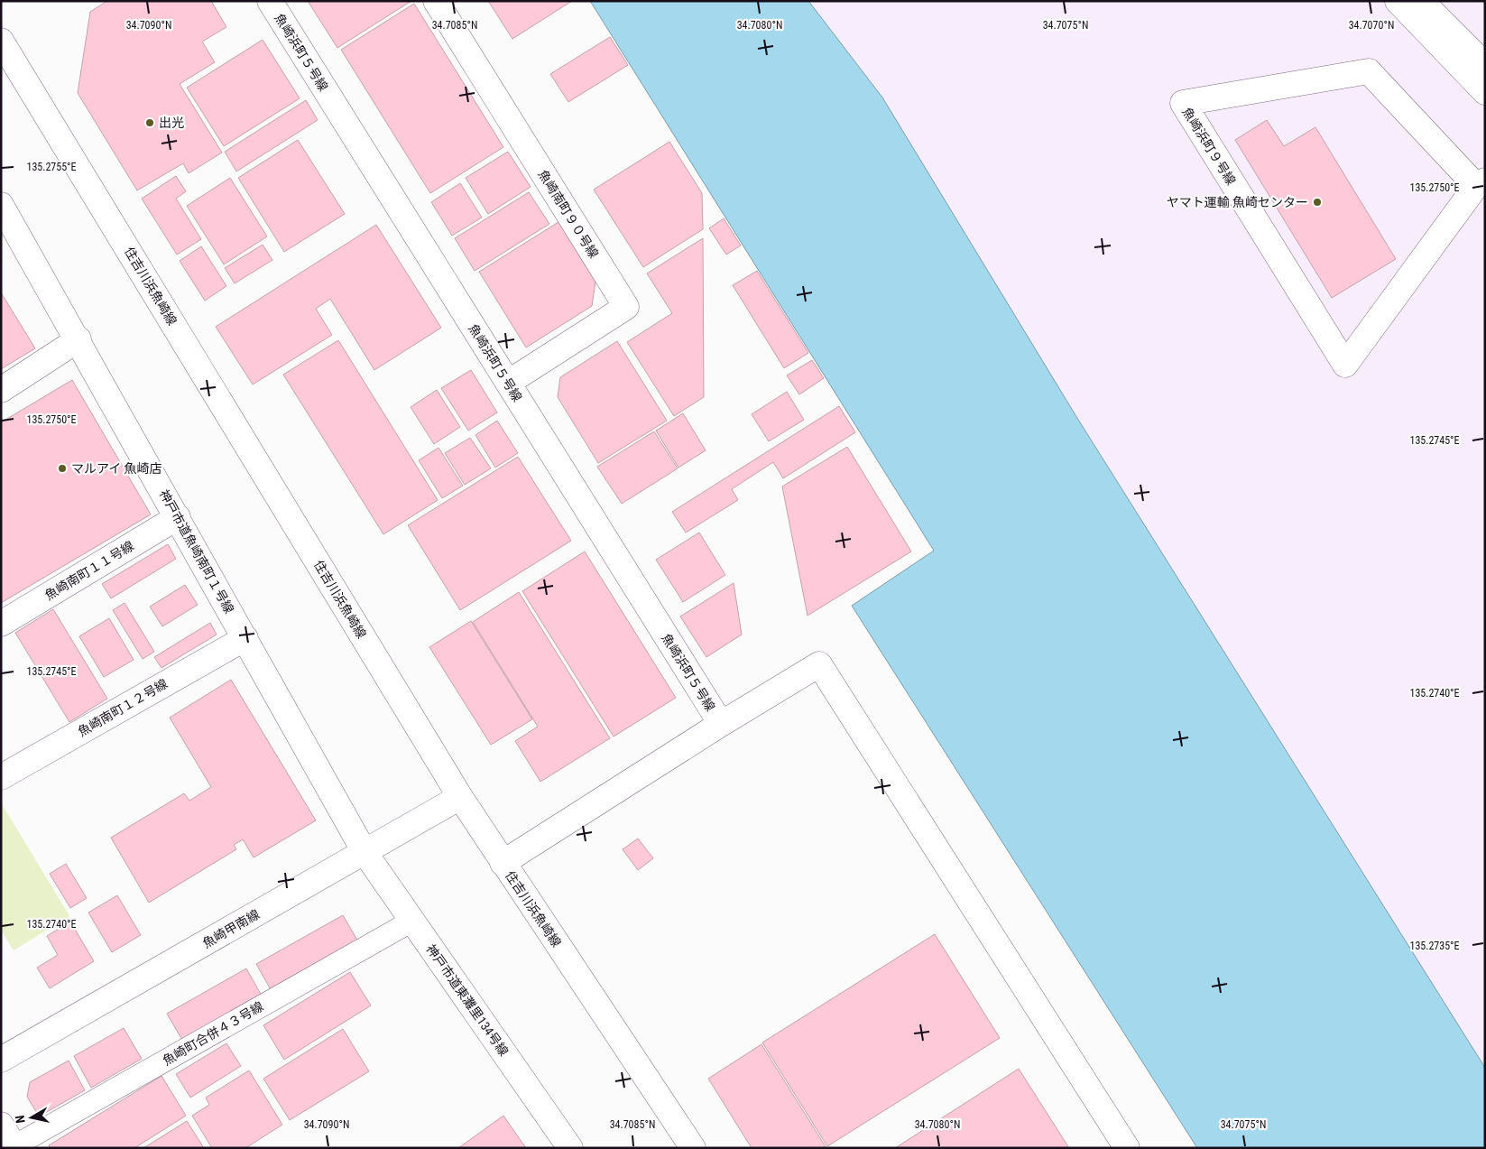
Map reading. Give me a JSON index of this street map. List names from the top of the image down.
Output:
{
  "streets": {
    "main road": [
      "魚崎浜町５号線",
      "魚崎浜町９号線",
      "魚崎南町９０号線",
      "住吉川浜魚崎線",
      "神戸市道魚崎南町１号線",
      "魚崎南町１１号線",
      "魚崎南町１２号線",
      "魚崎甲南線",
      "神戸市道東灘里134号線"
    ],
    "lane": ["魚崎町合併４３号線"]
  },
  "crossings": [
    ["魚崎浜町５号線", "魚崎南町９０号線"],
    ["住吉川浜魚崎線", "魚崎甲南線"],
    ["神戸市道魚崎南町１号線", "魚崎南町１１号線"],
    ["神戸市道魚崎南町１号線", "魚崎南町１２号線"],
    ["神戸市道魚崎南町１号線", "魚崎甲南線"],
    ["神戸市道魚崎南町１号線", "神戸市道東灘里134号線"],
    ["魚崎甲南線", "神戸市道東灘里134号線"],
    ["神戸市道東灘里134号線", "魚崎町合併４３号線"]
  ],
  "places": ["出光", "ヤマト運輸 魚崎センター", "マルアイ 魚崎店"],
  "north": "left",
  "coordinates": [
    "34.7090°N",
    "34.7085°N",
    "34.7080°N",
    "34.7075°N",
    "34.7070°N",
    "135.2755°E",
    "135.2750°E",
    "135.2745°E",
    "135.2740°E",
    "135.2735°E"
  ]
}
